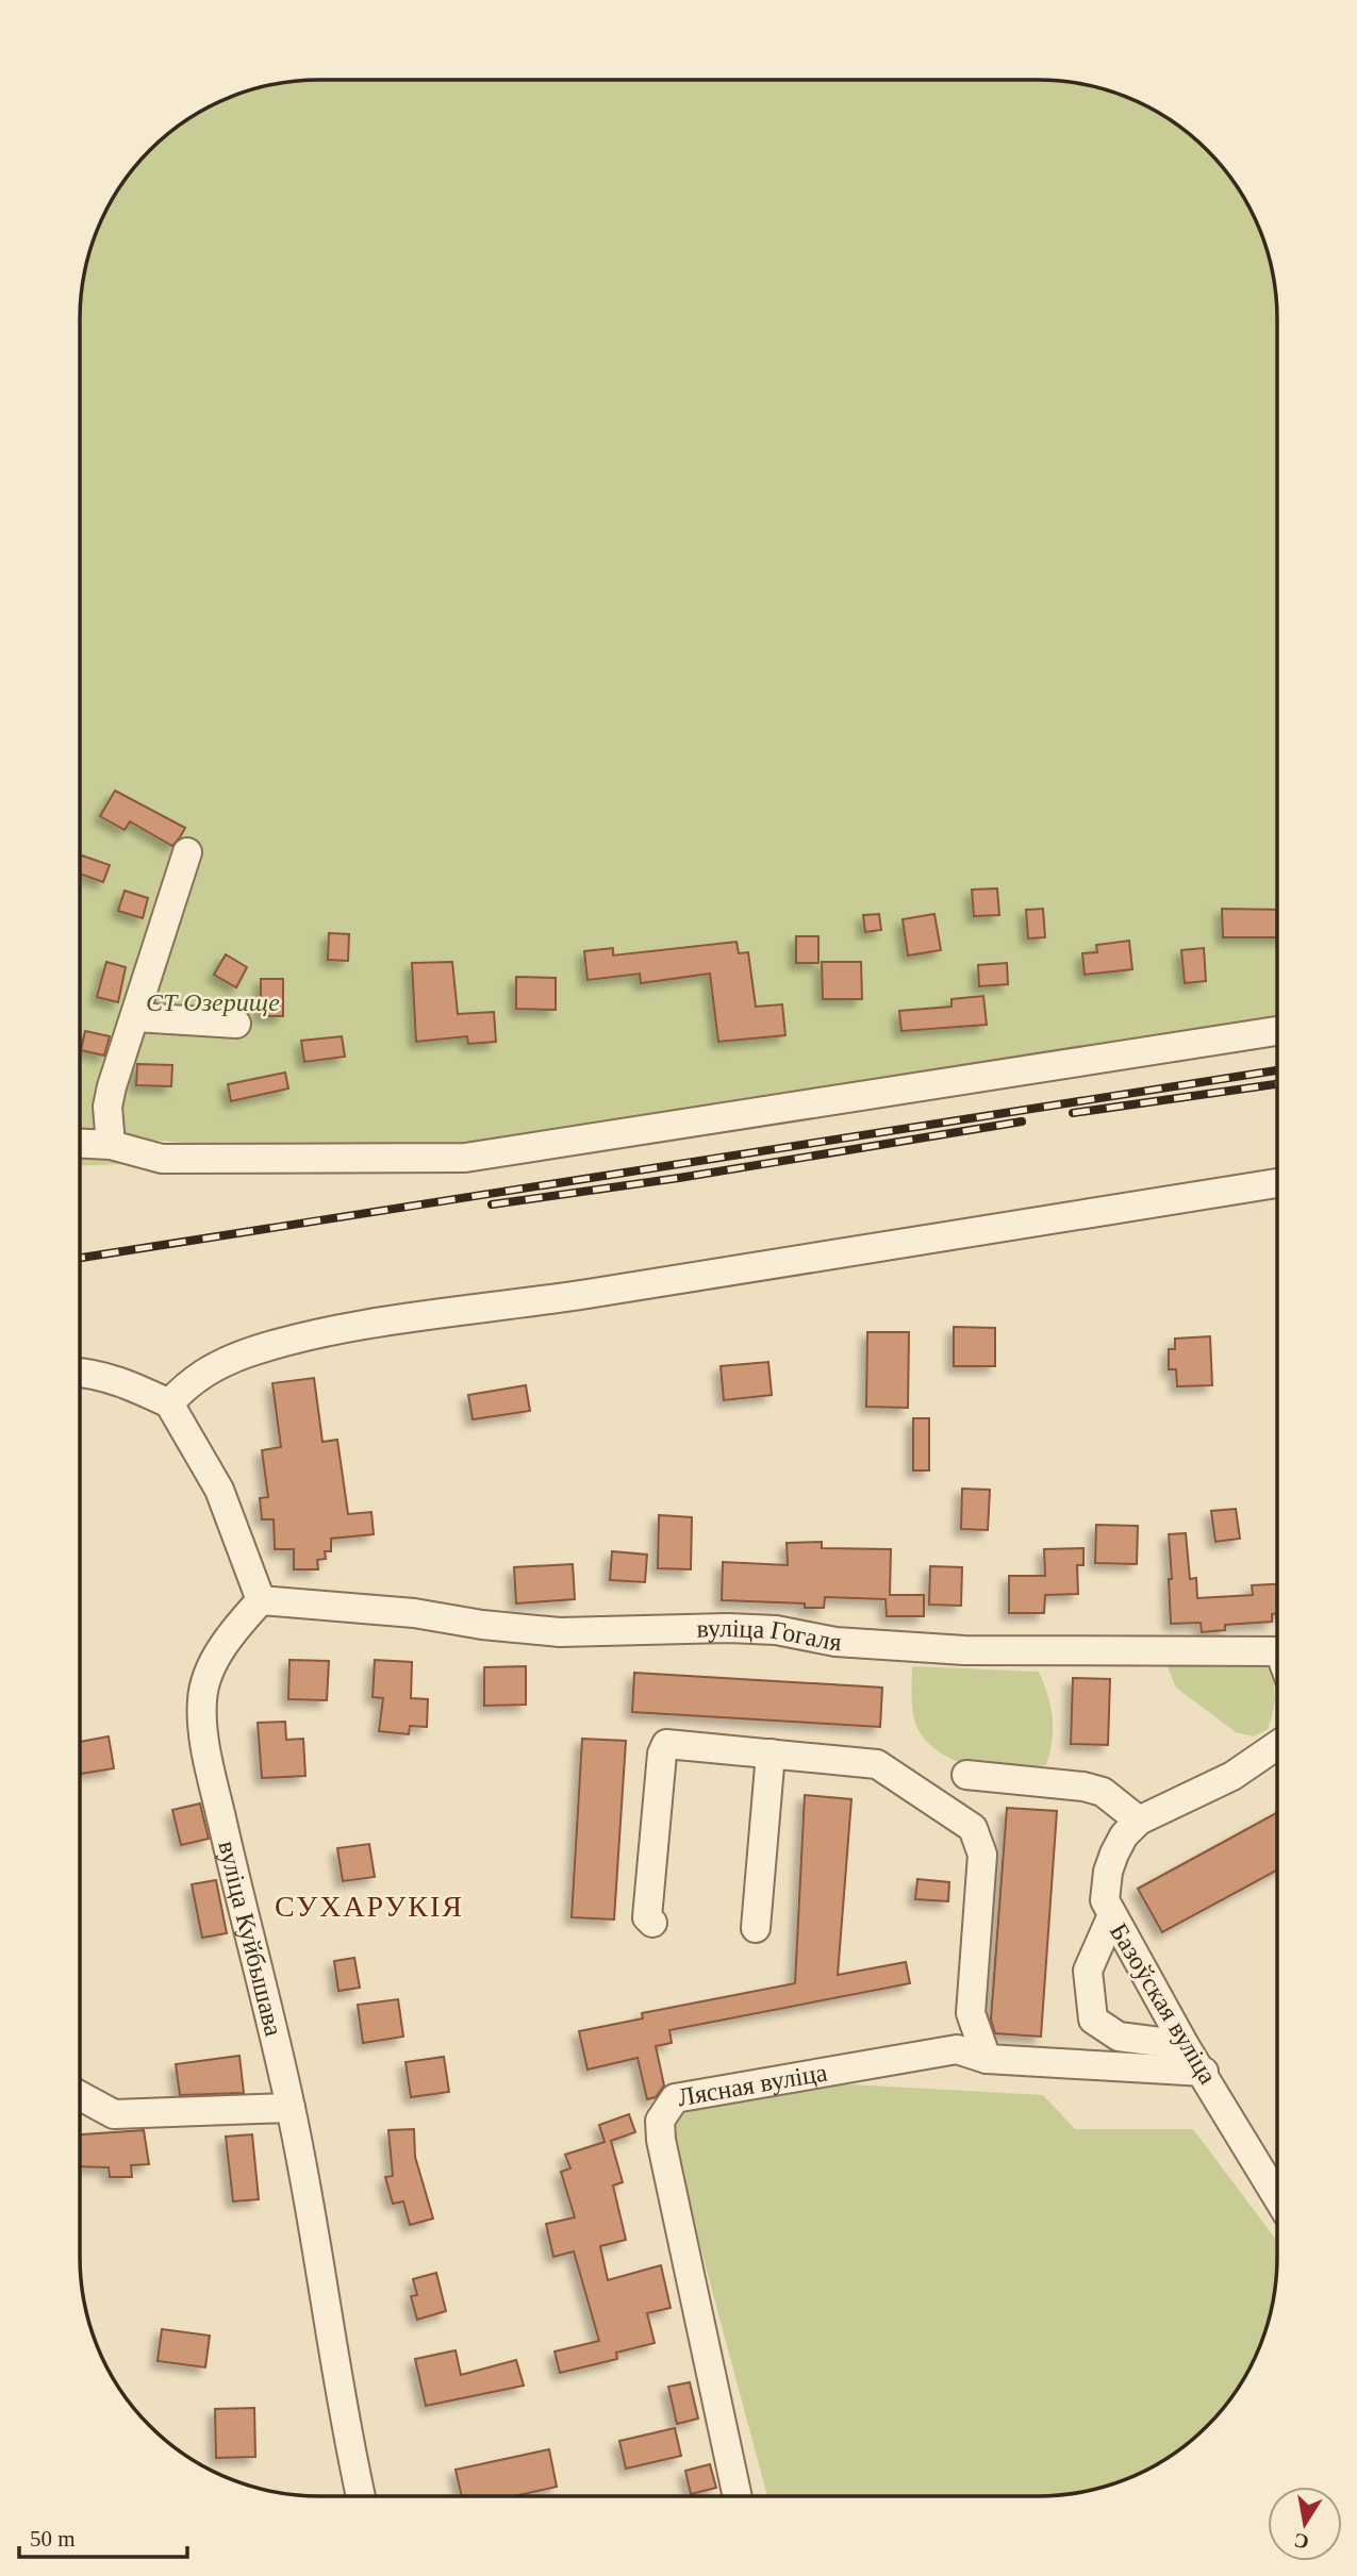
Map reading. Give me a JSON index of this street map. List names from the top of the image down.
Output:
{
  "streets": {
    "street": [
      "вуліца Гогаля",
      "вуліца Куйбышава",
      "Базоўская вуліца",
      "Лясная вуліца"
    ]
  },
  "crossings": [
    ["вуліца Гогаля", "вуліца Куйбышава"],
    ["Базоўская вуліца", "Лясная вуліца"]
  ],
  "districts": ["СУХАРУКІЯ"],
  "parks": ["СТ Озерище"],
  "scale_bar": "50 m",
  "north": "bottom"
}
